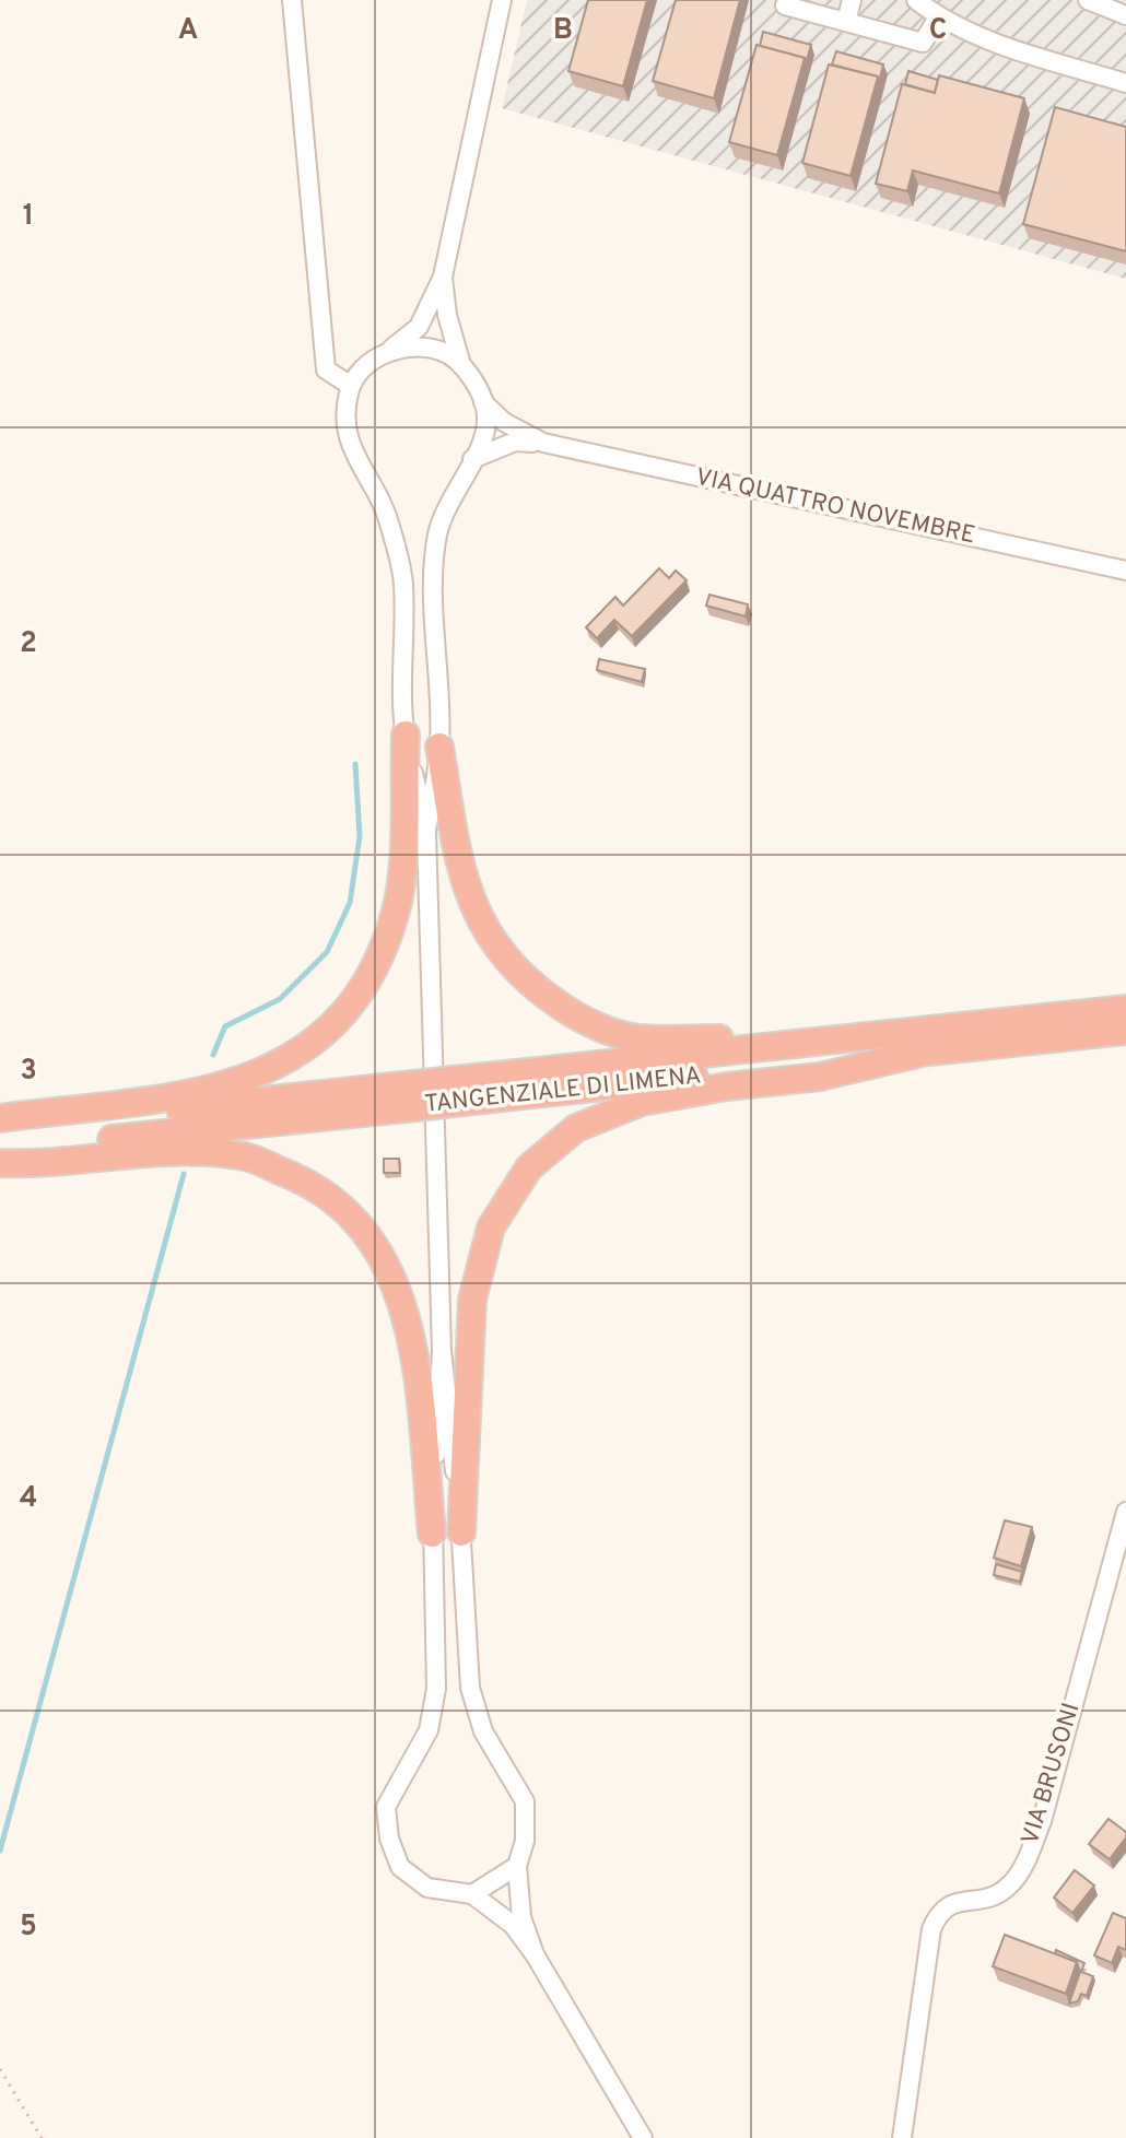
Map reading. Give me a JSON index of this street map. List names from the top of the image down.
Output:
{
  "streets": {
    "highway": ["TANGENZIALE DI LIMENA"],
    "street": ["VIA QUATTRO NOVEMBRE", "VIA BRUSONI"]
  },
  "grid": {
    "columns": ["A", "B", "C"],
    "rows": [
      "1",
      "2",
      "3",
      "4",
      "5"
    ]
  }
}
